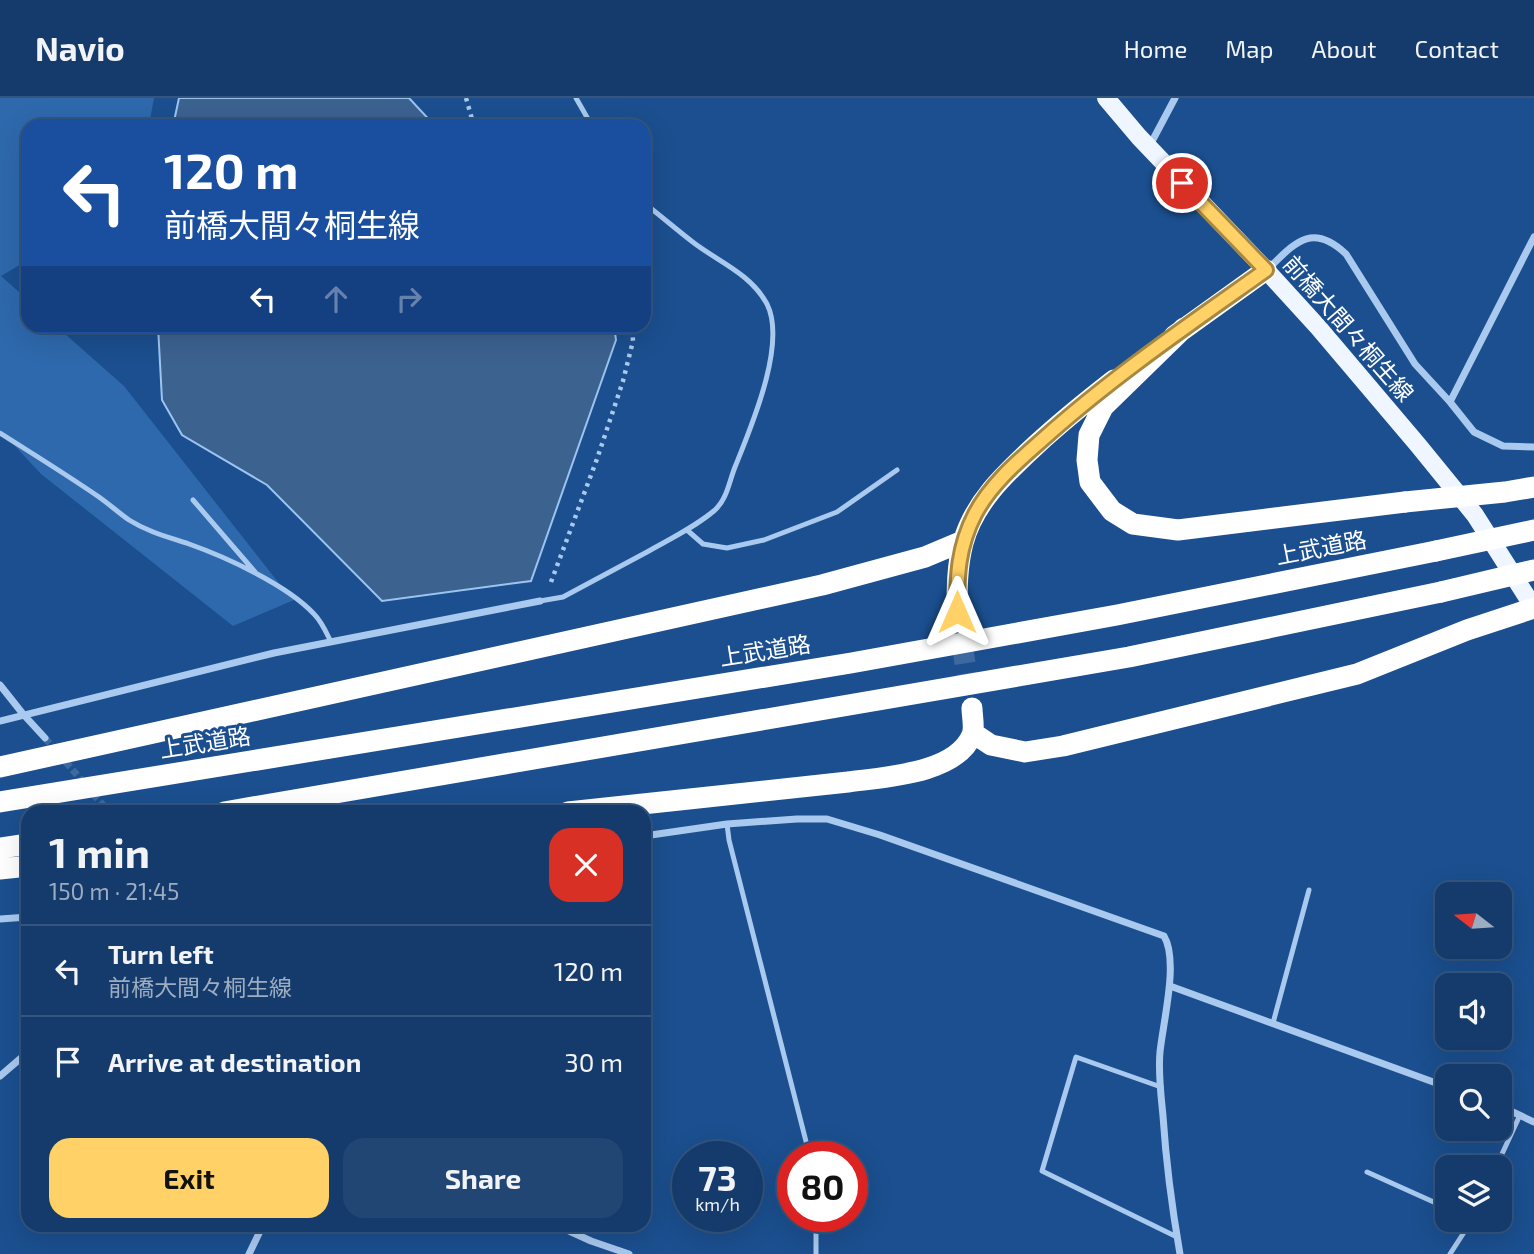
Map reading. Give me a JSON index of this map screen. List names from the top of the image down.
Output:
{
  "streets": {
    "highway": ["上武道路"],
    "main road": ["前橋大間々桐生線"]
  },
  "north": "left",
  "page": {
    "header": "Navio",
    "nav": [
      "Home",
      "Map",
      "About",
      "Contact"
    ],
    "turn": ["120 m", "前橋大間々桐生線"],
    "heading": ["1 min", "150 m · 21:45"],
    "list": [
      {
        "name": "Turn left",
        "note": "前橋大間々桐生線",
        "value": "120 m"
      },
      {
        "name": "Arrive at destination",
        "value": "30 m"
      }
    ],
    "buttons": ["Exit", "Share"],
    "speed": "73 km/h",
    "limit": "80"
  }
}
